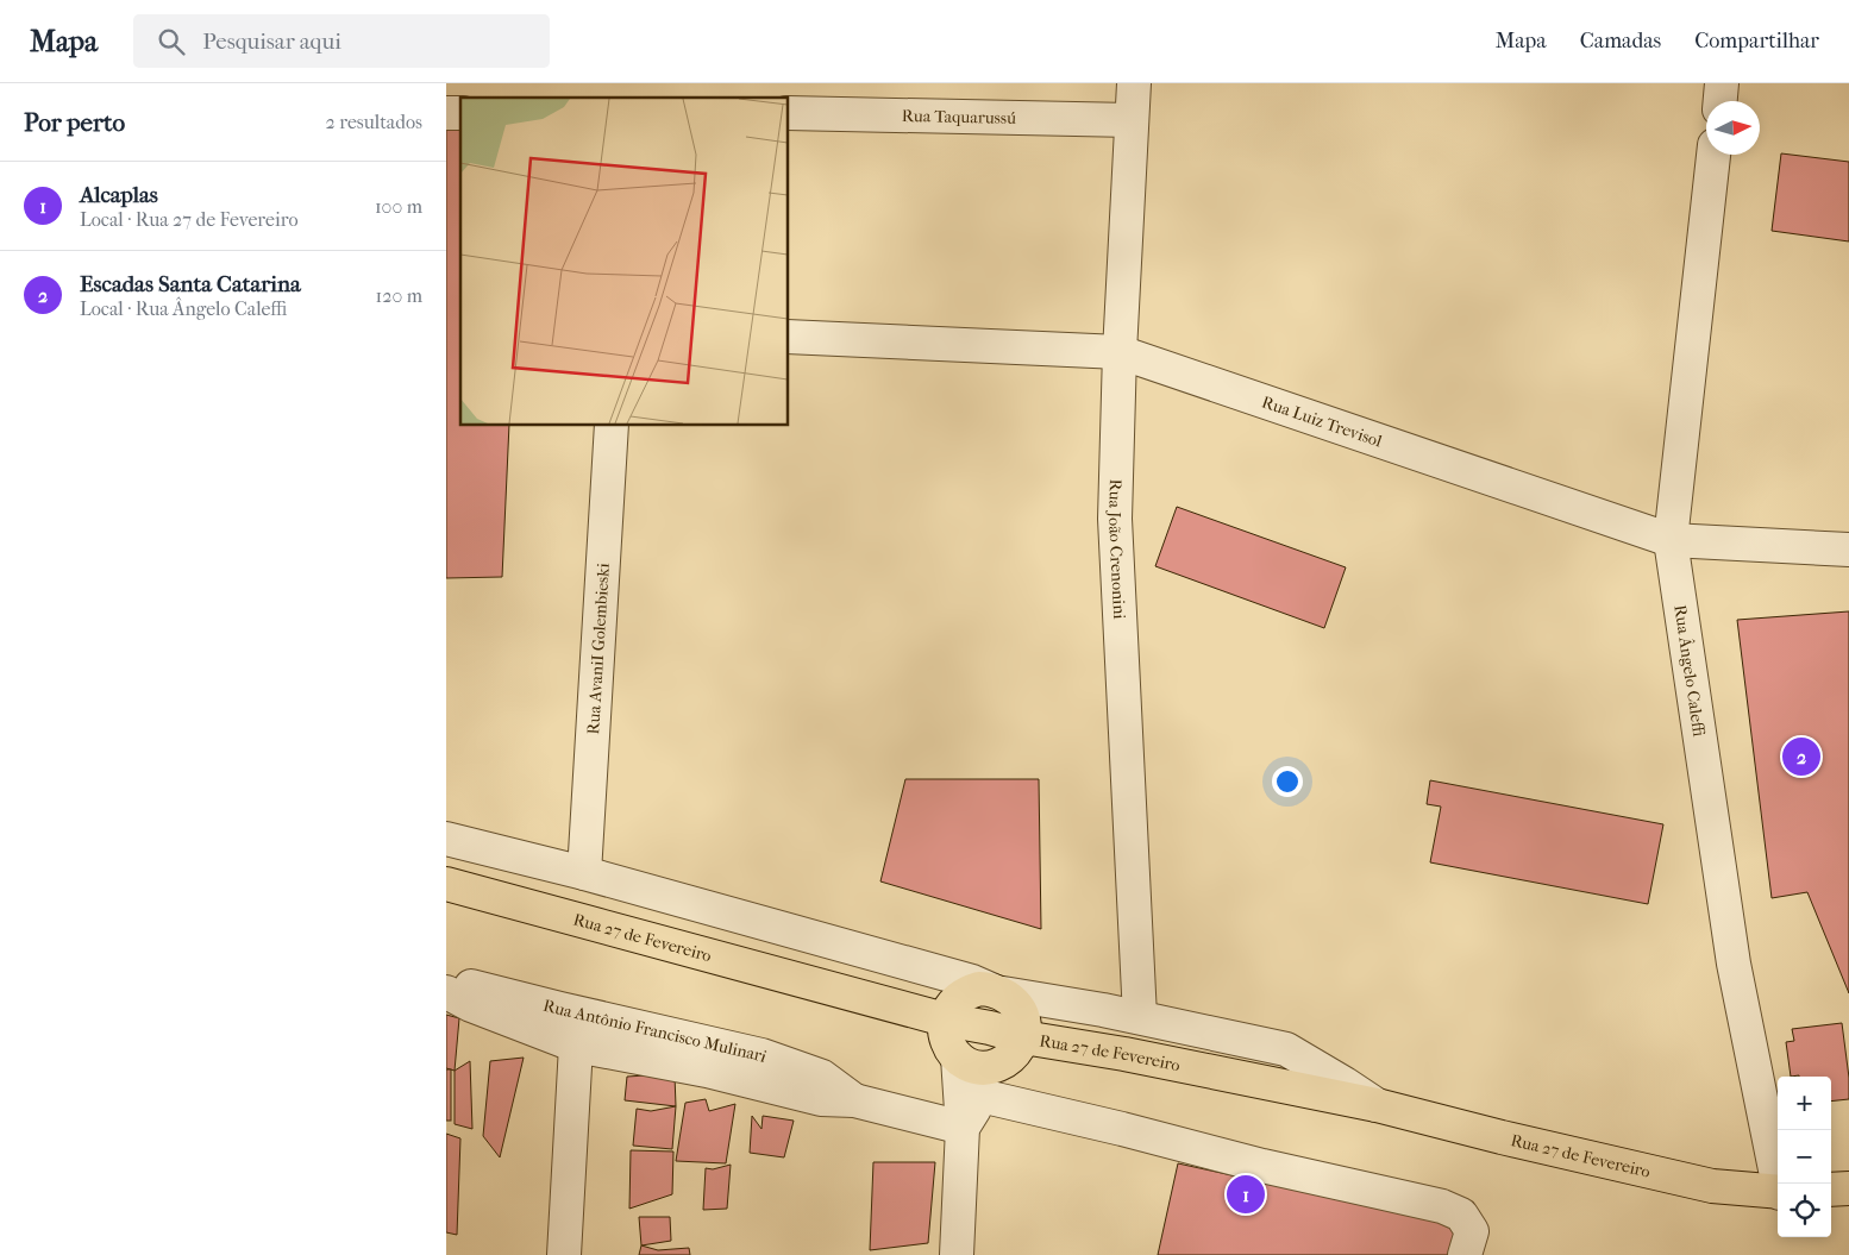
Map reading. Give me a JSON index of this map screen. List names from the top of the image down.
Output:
{
  "streets": {
    "main road": ["Rua 27 de Fevereiro"],
    "street": [
      "Rua Taquarussú",
      "Rua Luiz Trevisol",
      "Rua João Crenonini",
      "Rua AvaniI Golembieski",
      "Rua Ângelo Caleffi",
      "Rua Antônio Francisco Mulinari"
    ]
  },
  "crossings": [
    ["Rua Taquarussú", "Rua João Crenonini"],
    ["Rua Luiz Trevisol", "Rua João Crenonini"],
    ["Rua Luiz Trevisol", "Rua Ângelo Caleffi"]
  ],
  "north": "right",
  "page": {
    "header": "Mapa",
    "search": "Pesquisar aqui",
    "nav": ["Mapa", "Camadas", "Compartilhar"],
    "heading": ["Por perto", "2 resultados"],
    "list": [
      {
        "mark": "1",
        "name": "Alcaplas",
        "note": "Local · Rua 27 de Fevereiro",
        "value": "100 m"
      },
      {
        "mark": "2",
        "name": "Escadas Santa Catarina",
        "note": "Local · Rua Ângelo Caleffi",
        "value": "120 m"
      }
    ],
    "pins": ["2", "1"],
    "map_buttons": ["+", "−"]
  }
}
